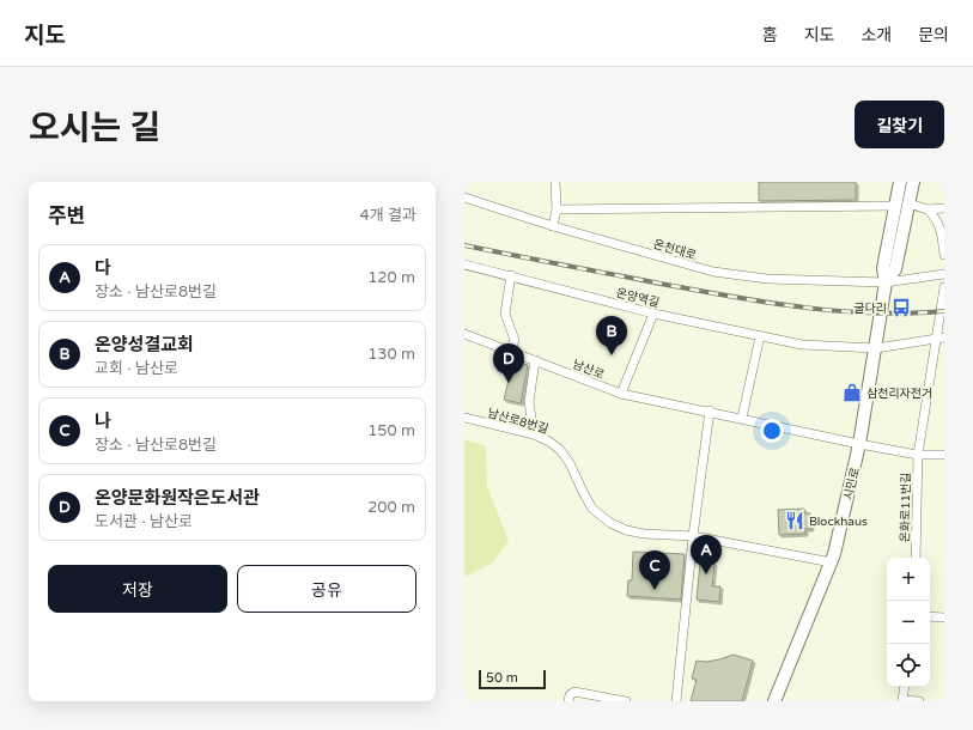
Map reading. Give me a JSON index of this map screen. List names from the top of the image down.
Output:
{
  "streets": {
    "main road": ["시민로"],
    "street": [
      "온천대로",
      "온양역길",
      "남산로",
      "남산로8번길",
      "온화로11번길"
    ]
  },
  "crossings": [
    ["온천대로", "시민로"],
    ["온양역길", "시민로"],
    ["남산로", "시민로"],
    ["남산로", "온화로11번길"],
    ["남산로8번길", "시민로"]
  ],
  "places": {
    "bus stop": ["굴다리"],
    "shop": ["삼천리자전거"],
    "restaurant": ["Blockhaus"]
  },
  "scale_bar": "50 m",
  "page": {
    "header": "지도",
    "nav": [
      "홈",
      "지도",
      "소개",
      "문의"
    ],
    "title": "오시는 길",
    "buttons": [
      "길찾기",
      ["저장", "공유"]
    ],
    "heading": ["주변", "4개 결과"],
    "list": [
      {
        "mark": "A",
        "name": "다",
        "note": "장소 · 남산로8번길",
        "value": "120 m"
      },
      {
        "mark": "B",
        "name": "온양성결교회",
        "note": "교회 · 남산로",
        "value": "130 m"
      },
      {
        "mark": "C",
        "name": "나",
        "note": "장소 · 남산로8번길",
        "value": "150 m"
      },
      {
        "mark": "D",
        "name": "온양문화원작은도서관",
        "note": "도서관 · 남산로",
        "value": "200 m"
      }
    ],
    "pins": [
      "B",
      "D",
      "A",
      "C"
    ],
    "map_buttons": ["+", "−"],
    "scale": "50 m"
  }
}
